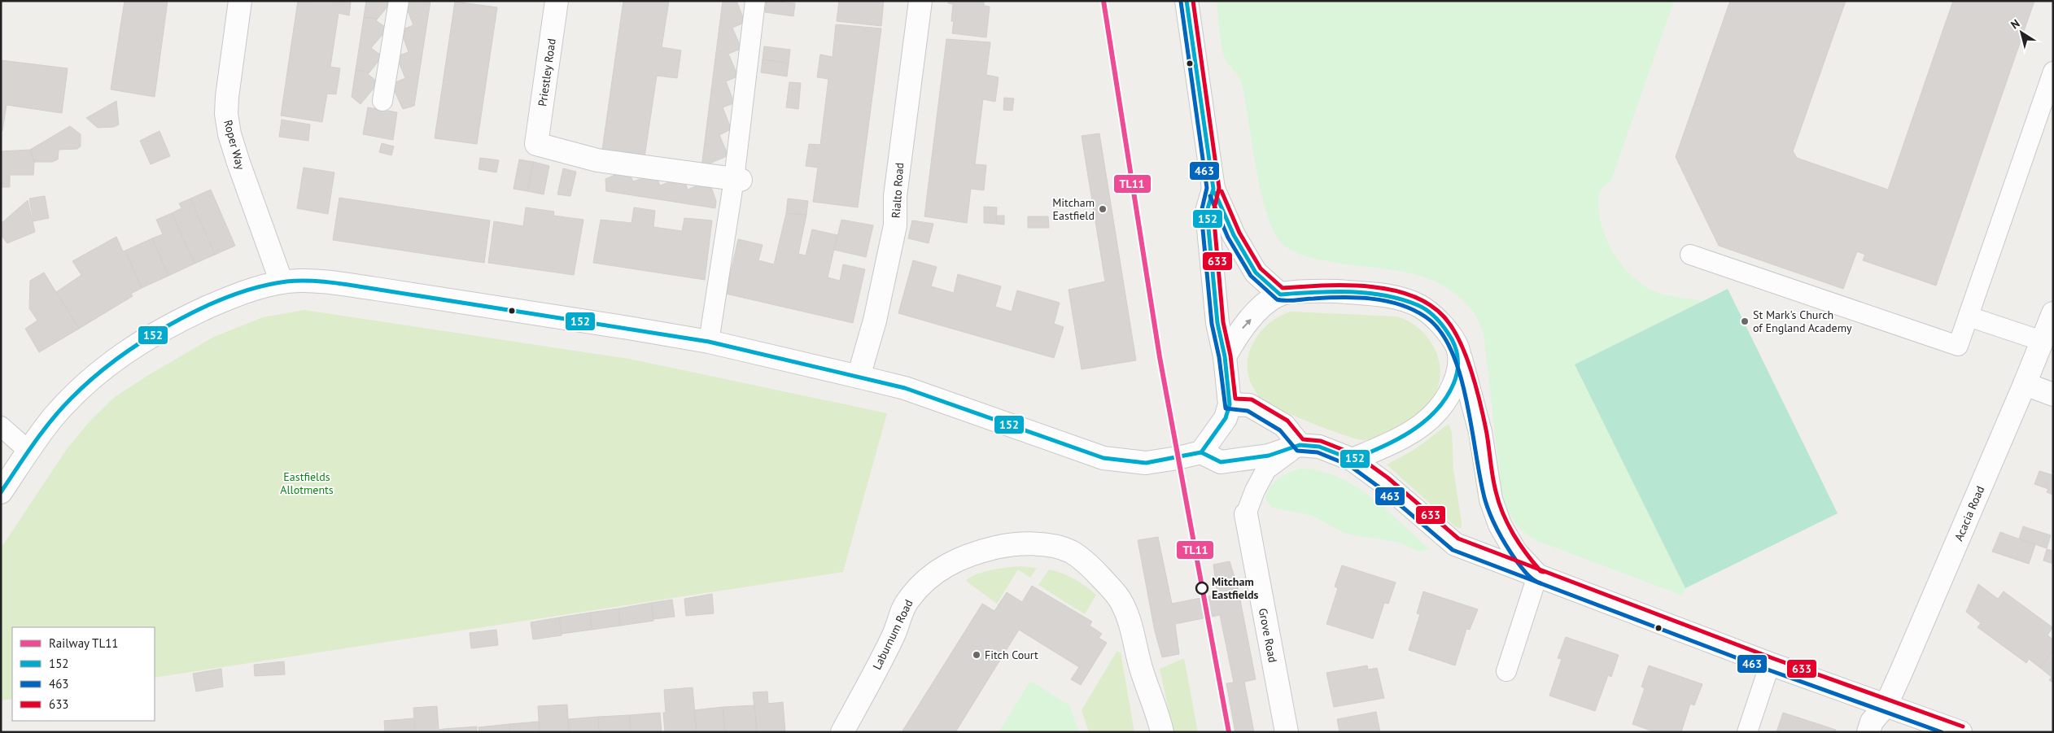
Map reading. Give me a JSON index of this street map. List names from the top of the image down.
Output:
{
  "streets": {
    "street": [
      "Priestley Road",
      "Roper Way",
      "Rialto Road",
      "Acacia Road",
      "Laburnum Road",
      "Grove Road"
    ]
  },
  "parks": ["Eastfields Allotments"],
  "places": [
    "Mitcham Eastfield",
    "St Mark's Church of England Academy",
    "Mitcham Eastfields",
    "Fitch Court"
  ],
  "lines": [
    "rail line TL11",
    "transit line 152",
    "transit line 633",
    "transit line 463"
  ],
  "legend": [
    "Railway TL11",
    "152",
    "463",
    "633"
  ],
  "north": "top left"
}
